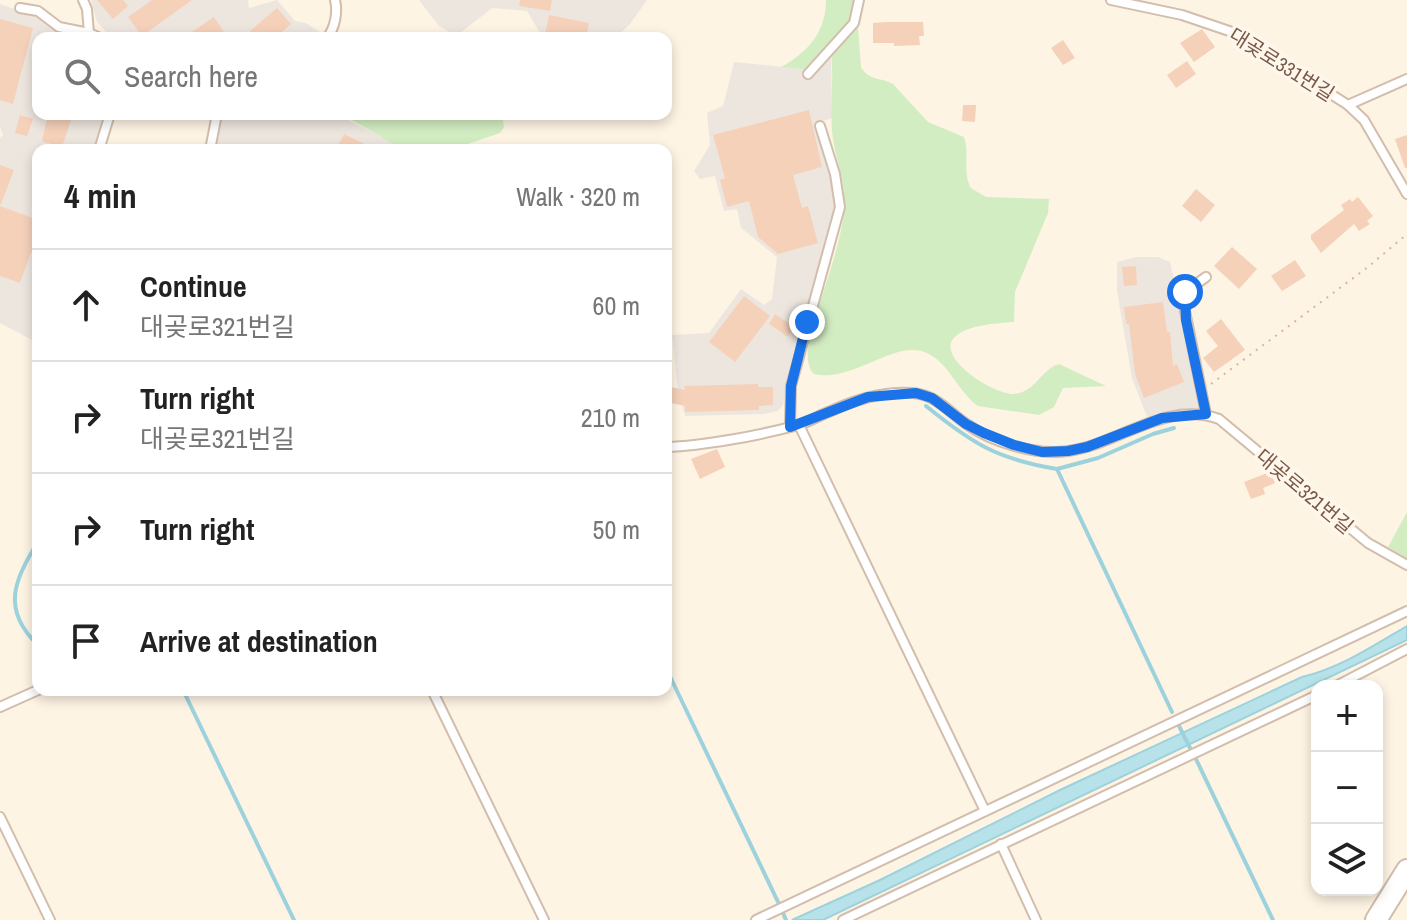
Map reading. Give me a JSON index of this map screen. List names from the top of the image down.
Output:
{
  "streets": {
    "lane": ["대곶로331번길", "대곶로321번길"]
  },
  "page": {
    "search": "Search here",
    "heading": ["4 min", "Walk · 320 m"],
    "list": [
      ["Continue", "대곶로321번길", "60 m"],
      ["Turn right", "대곶로321번길", "210 m"],
      ["Turn right", "50 m"],
      "Arrive at destination"
    ],
    "map_buttons": ["+", "−"]
  }
}
